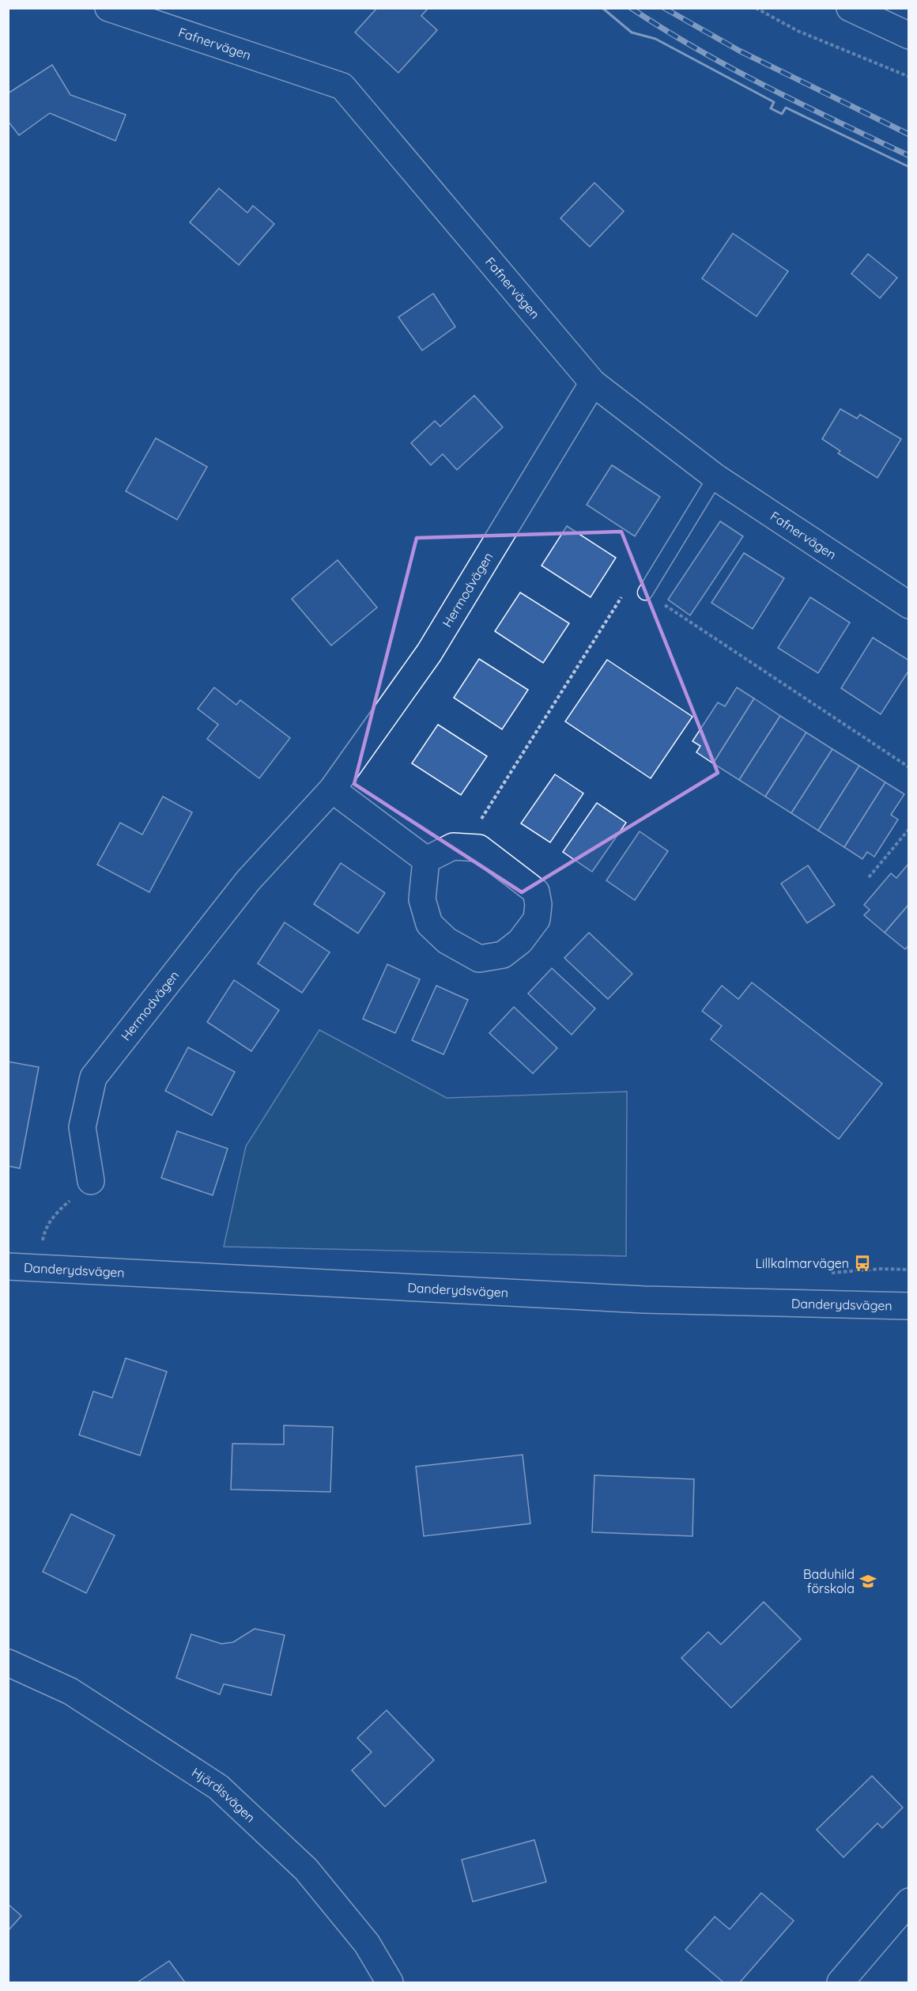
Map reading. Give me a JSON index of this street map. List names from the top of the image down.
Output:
{
  "streets": {
    "street": [
      "Fafnervägen",
      "Hermodvägen",
      "Danderydsvägen",
      "Hjördisvägen"
    ]
  },
  "crossings": [
    ["Fafnervägen", "Hermodvägen"]
  ],
  "places": {
    "bus stop": ["Lillkalmarvägen"],
    "school or university": ["Baduhild förskola"]
  }
}
